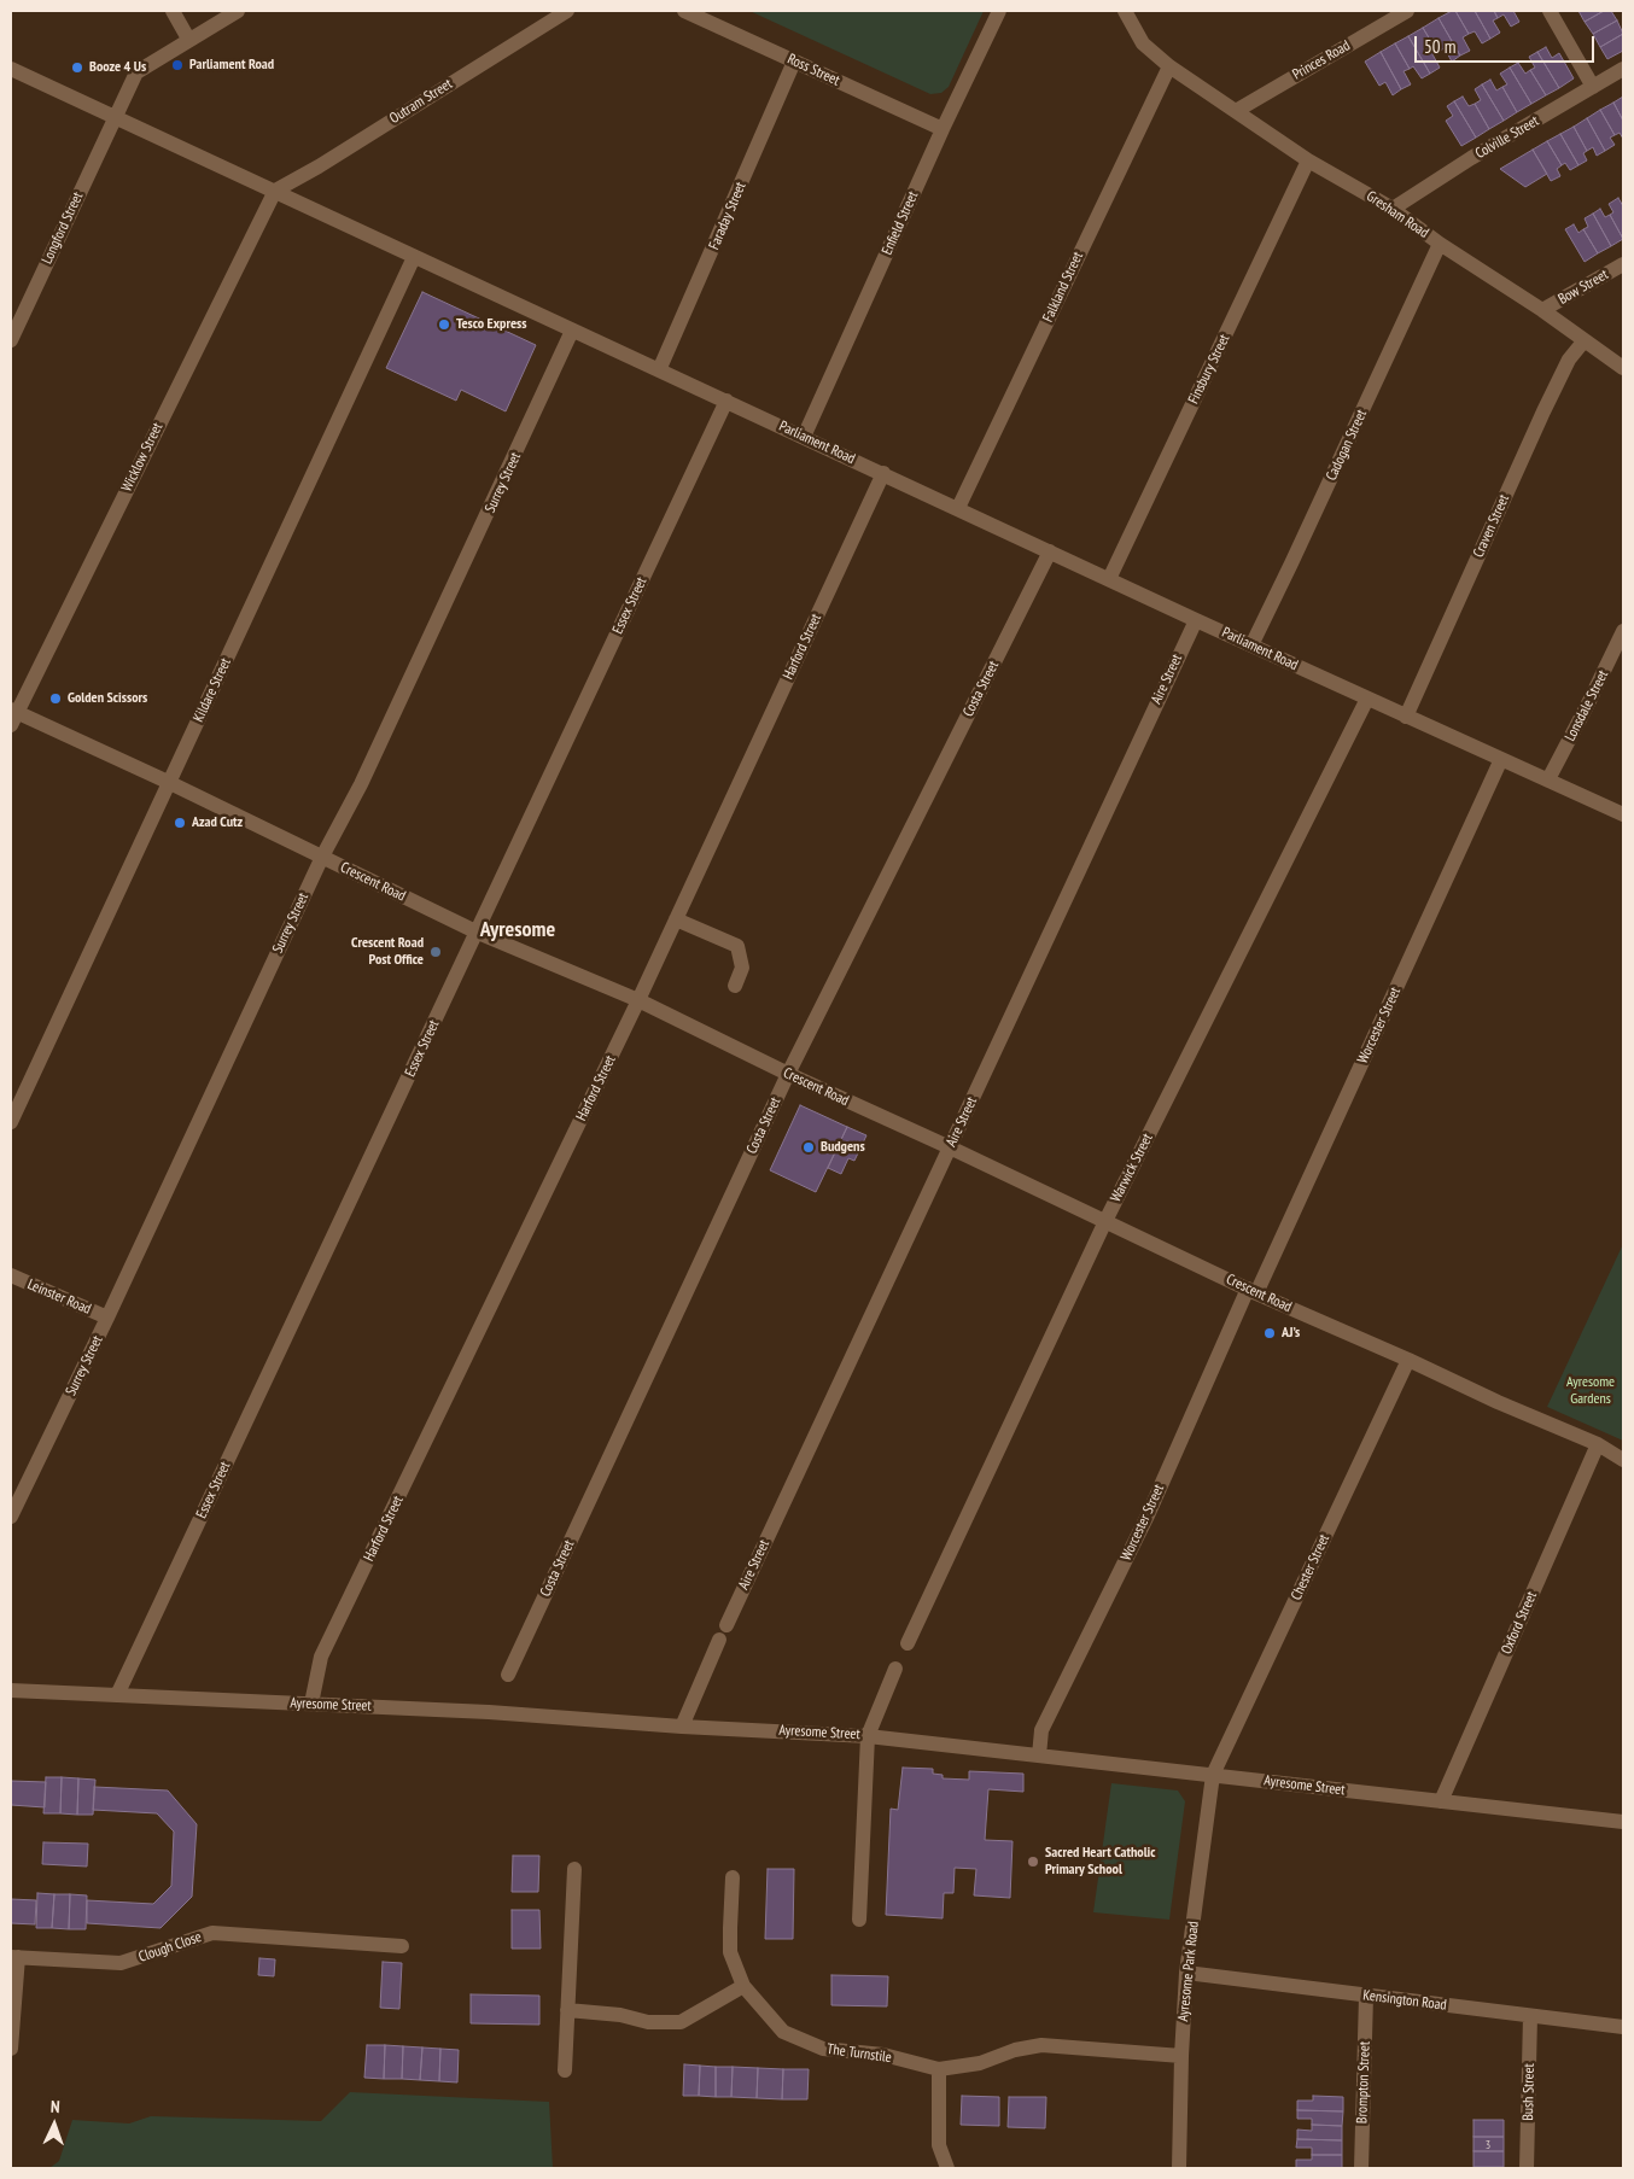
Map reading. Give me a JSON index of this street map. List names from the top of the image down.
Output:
{
  "streets": {
    "street": [
      "Princes Road",
      "Ross Street",
      "Outram Street",
      "Colville Street",
      "Gresham Road",
      "Faraday Street",
      "Enfield Street",
      "Longford Street",
      "Falkland Street",
      "Bow Street",
      "Finsbury Street",
      "Parliament Road",
      "Cadogan Street",
      "Wicklow Street",
      "Surrey Street",
      "Craven Street",
      "Essex Street",
      "Harford Street",
      "Aire Street",
      "Costa Street",
      "Kildare Street",
      "Lonsdale Street",
      "Crescent Road",
      "Worcester Street",
      "Warwick Street",
      "Leinster Road",
      "Chester Street",
      "Oxford Street",
      "Ayresome Street",
      "Clough Close",
      "Ayresome Park Road",
      "Kensington Road",
      "The Turnstile",
      "Brompton Street",
      "Bush Street"
    ]
  },
  "crossings": [
    ["Princes Road", "Gresham Road"],
    ["Ross Street", "Faraday Street"],
    ["Ross Street", "Enfield Street"],
    ["Outram Street", "Parliament Road"],
    ["Outram Street", "Wicklow Street"],
    ["Colville Street", "Gresham Road"],
    ["Gresham Road", "Falkland Street"],
    ["Gresham Road", "Bow Street"],
    ["Gresham Road", "Finsbury Street"],
    ["Gresham Road", "Cadogan Street"],
    ["Gresham Road", "Craven Street"],
    ["Faraday Street", "Parliament Road"],
    ["Enfield Street", "Parliament Road"],
    ["Longford Street", "Parliament Road"],
    ["Falkland Street", "Parliament Road"],
    ["Finsbury Street", "Parliament Road"],
    ["Parliament Road", "Cadogan Street"],
    ["Parliament Road", "Wicklow Street"],
    ["Parliament Road", "Surrey Street"],
    ["Parliament Road", "Craven Street"],
    ["Parliament Road", "Essex Street"],
    ["Parliament Road", "Harford Street"],
    ["Parliament Road", "Aire Street"],
    ["Parliament Road", "Costa Street"],
    ["Parliament Road", "Kildare Street"],
    ["Parliament Road", "Lonsdale Street"],
    ["Parliament Road", "Worcester Street"],
    ["Parliament Road", "Warwick Street"],
    ["Wicklow Street", "Crescent Road"],
    ["Surrey Street", "Crescent Road"],
    ["Surrey Street", "Leinster Road"],
    ["Essex Street", "Crescent Road"],
    ["Essex Street", "Ayresome Street"],
    ["Harford Street", "Crescent Road"],
    ["Harford Street", "Ayresome Street"],
    ["Aire Street", "Crescent Road"],
    ["Costa Street", "Crescent Road"],
    ["Kildare Street", "Crescent Road"],
    ["Crescent Road", "Worcester Street"],
    ["Crescent Road", "Warwick Street"],
    ["Crescent Road", "Chester Street"],
    ["Crescent Road", "Oxford Street"],
    ["Worcester Street", "Ayresome Street"],
    ["Chester Street", "Ayresome Street"],
    ["Chester Street", "Ayresome Park Road"],
    ["Oxford Street", "Ayresome Street"],
    ["Ayresome Street", "Ayresome Park Road"],
    ["Ayresome Park Road", "Kensington Road"],
    ["Ayresome Park Road", "The Turnstile"],
    ["Kensington Road", "Brompton Street"],
    ["Kensington Road", "Bush Street"]
  ],
  "districts": ["Ayresome"],
  "parks": ["Ayresome Gardens"],
  "places": [
    "Parliament Road",
    "Booze 4 Us",
    "Tesco Express",
    "Golden Scissors",
    "Azad Cutz",
    "Crescent Road Post Office",
    "Budgens",
    "AJ’s",
    "Sacred Heart Catholic Primary School"
  ],
  "house_numbers": ["3"],
  "scale_bar": "50 m",
  "north": "top"
}
